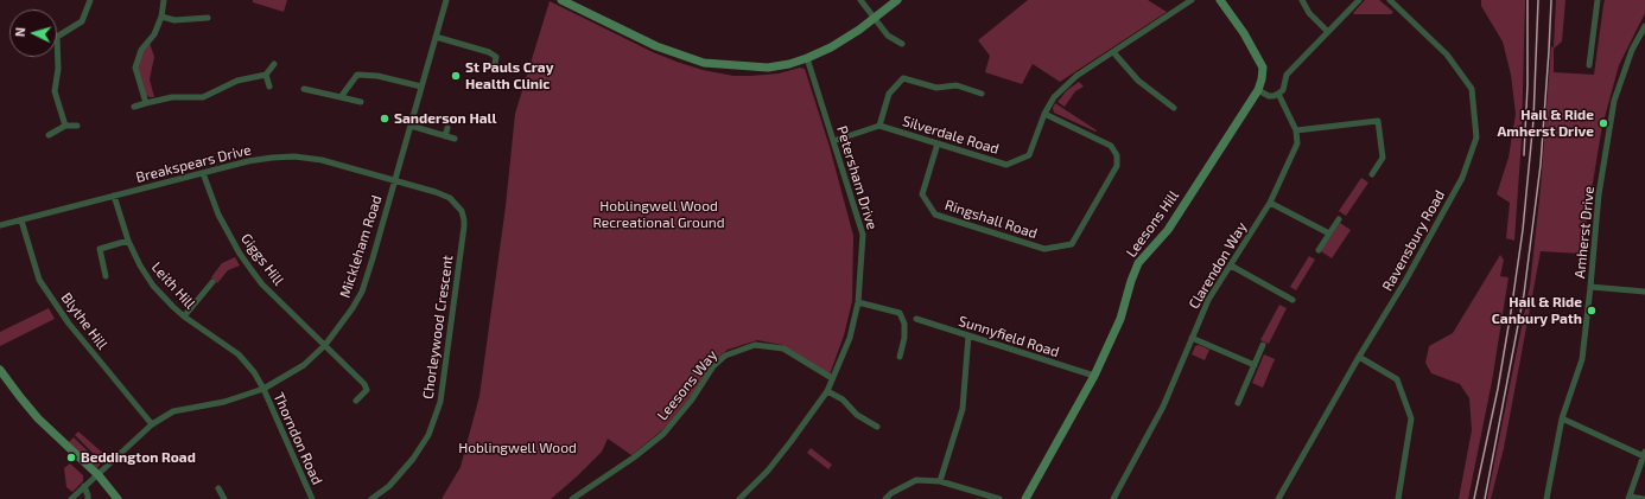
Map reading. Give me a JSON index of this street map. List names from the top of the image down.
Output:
{
  "streets": {
    "street": [
      "Silverdale Road",
      "Breakspears Drive",
      "Petersham Drive",
      "Ringshall Road",
      "Leesons Hill",
      "Amherst Drive",
      "Ravensbury Road",
      "Mickleham Road",
      "Giggs Hill",
      "Clarendon Way",
      "Leith Hill",
      "Blythe Hill",
      "Chorleywood Crescent",
      "Sunnyfield Road",
      "Leesons Way",
      "Thorndon Road"
    ]
  },
  "crossings": [
    ["Silverdale Road", "Ringshall Road"],
    ["Breakspears Drive", "Mickleham Road"],
    ["Breakspears Drive", "Giggs Hill"],
    ["Breakspears Drive", "Leith Hill"],
    ["Breakspears Drive", "Blythe Hill"],
    ["Breakspears Drive", "Chorleywood Crescent"],
    ["Petersham Drive", "Leesons Way"],
    ["Leesons Hill", "Sunnyfield Road"],
    ["Mickleham Road", "Giggs Hill"],
    ["Mickleham Road", "Leith Hill"],
    ["Mickleham Road", "Blythe Hill"],
    ["Mickleham Road", "Chorleywood Crescent"],
    ["Mickleham Road", "Thorndon Road"],
    ["Leith Hill", "Thorndon Road"]
  ],
  "parks": ["Hoblingwell Wood Recreational Ground", "Hoblingwell Wood"],
  "places": [
    "St Pauls Cray Health Clinic",
    "Sanderson Hall",
    "Hail & Ride Amherst Drive",
    "Hail & Ride Canbury Path",
    "Beddington Road"
  ],
  "north": "left"
}
